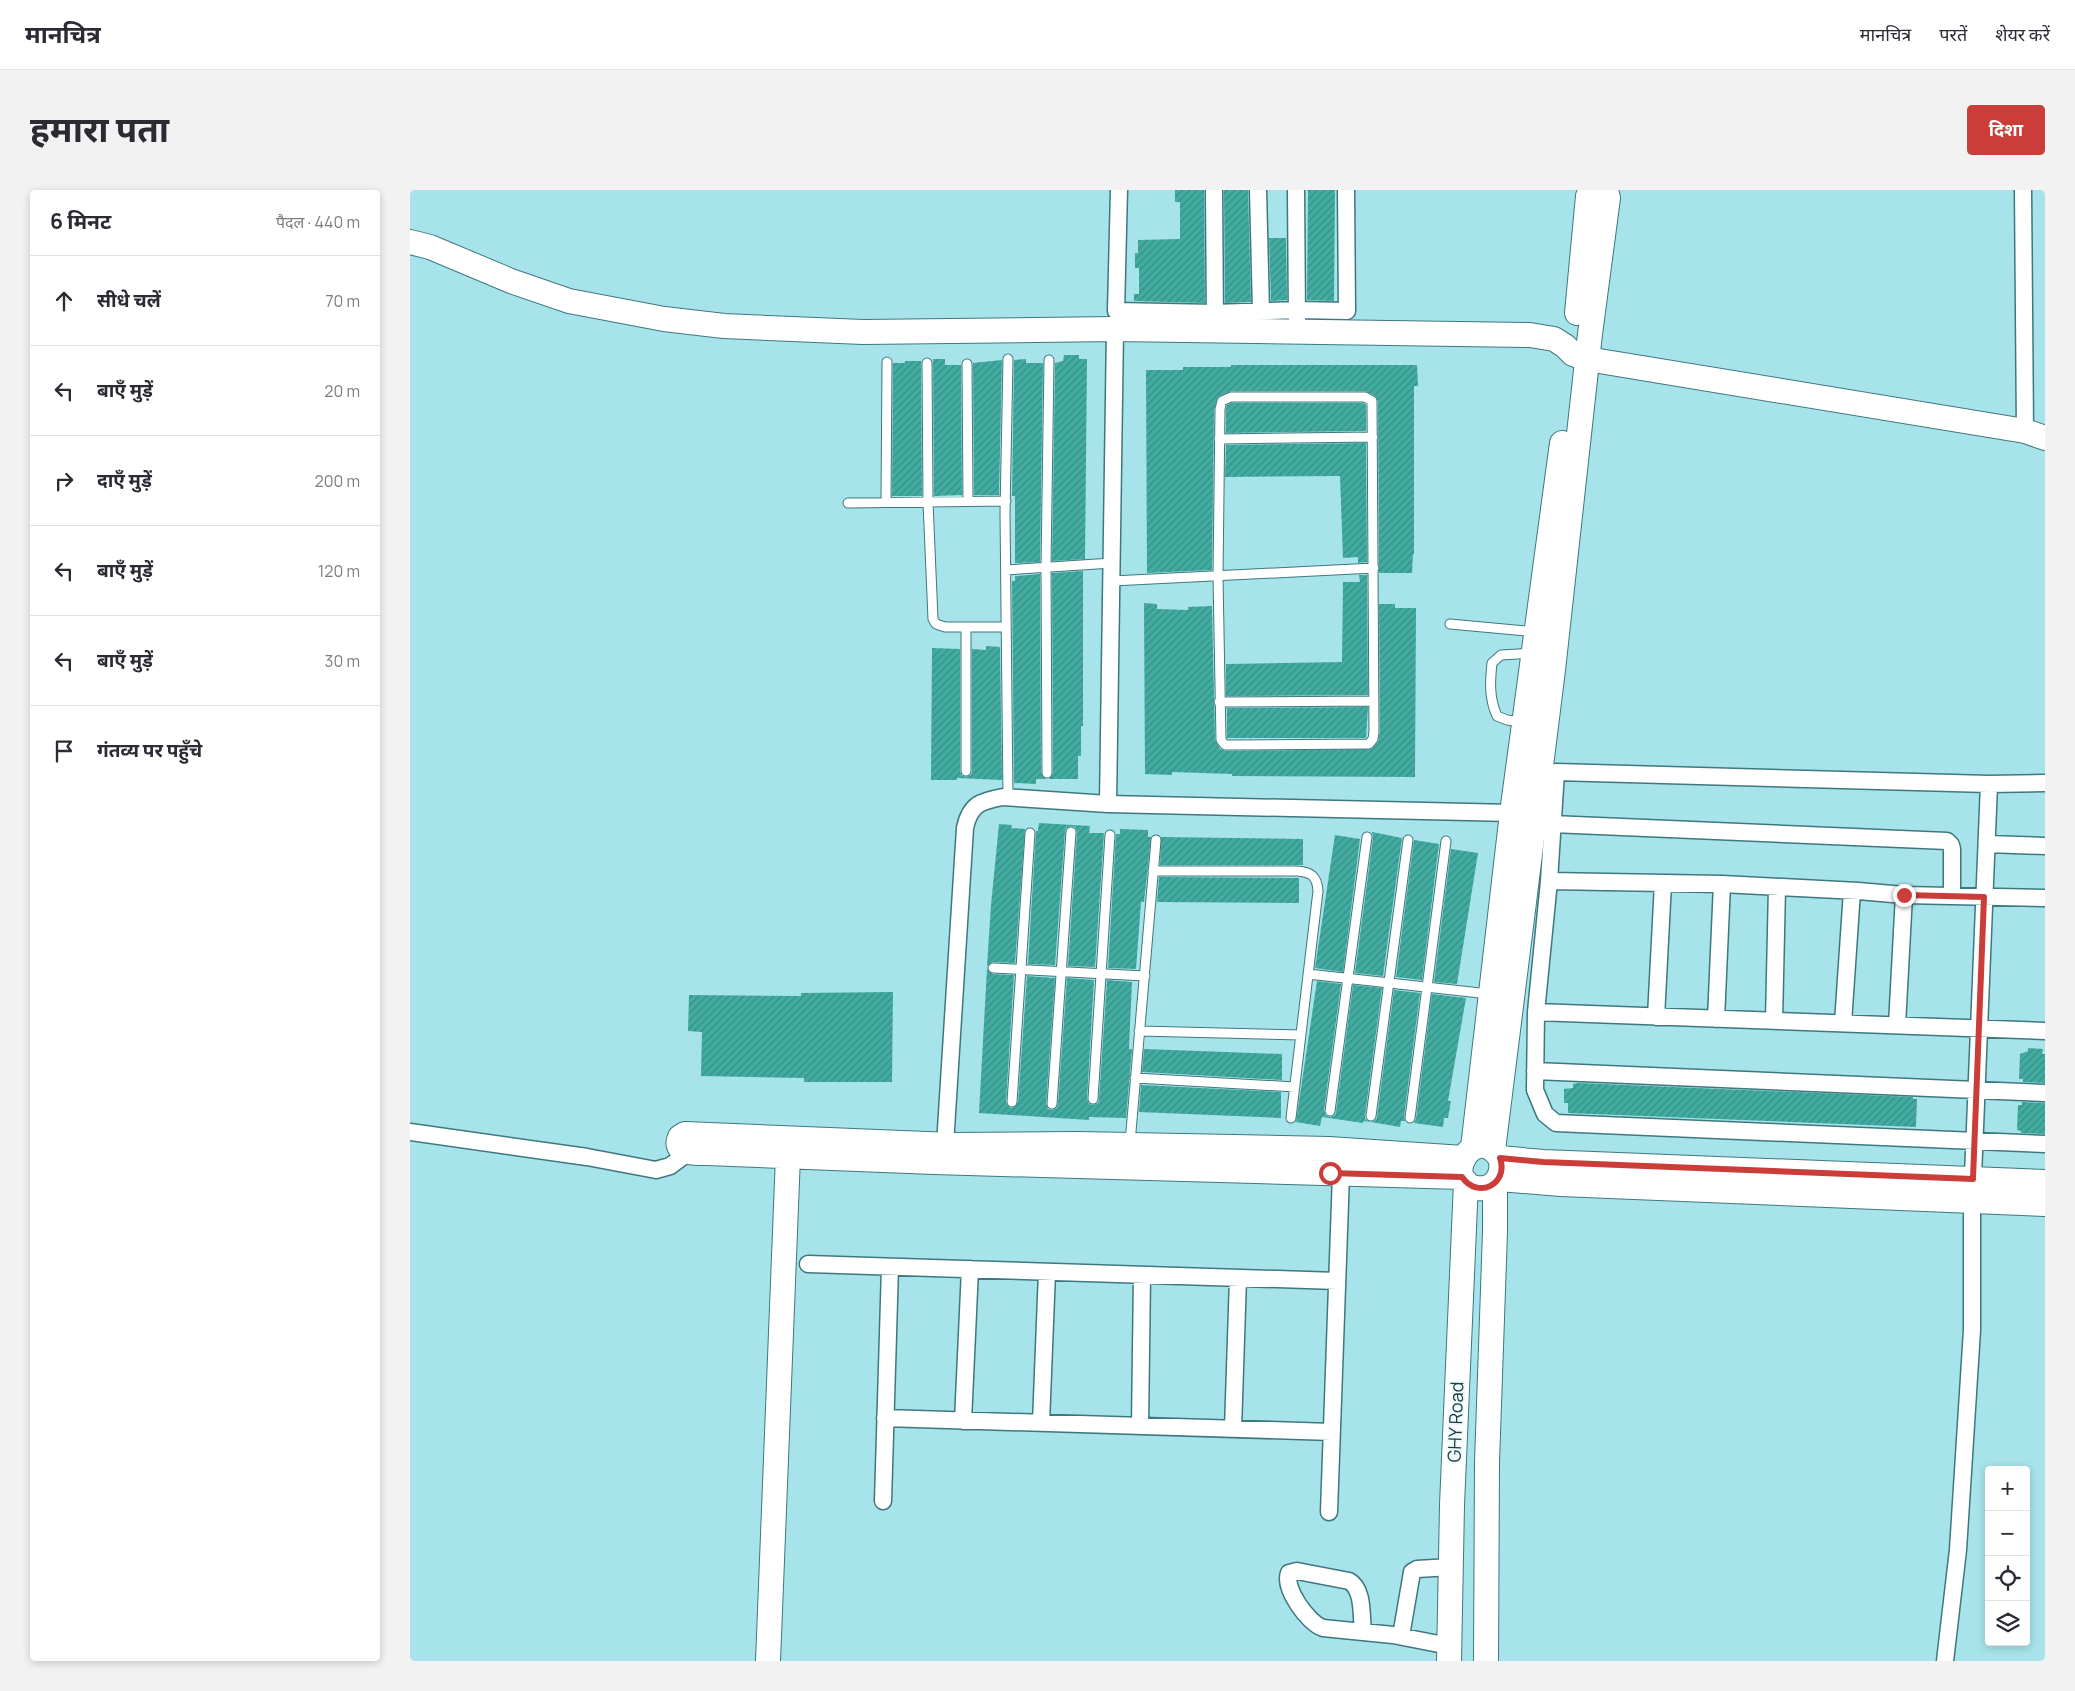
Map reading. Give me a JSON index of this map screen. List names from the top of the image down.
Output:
{
  "streets": {
    "street": ["GHY Road"]
  },
  "page": {
    "header": "मानचित्र",
    "nav": ["मानचित्र", "परतें", "शेयर करें"],
    "title": "हमारा पता",
    "buttons": "दिशा",
    "heading": ["6 मिनट", "पैदल · 440 m"],
    "list": [
      ["सीधे चलें", "70 m"],
      ["बाएँ मुड़ें", "20 m"],
      ["दाएँ मुड़ें", "200 m"],
      ["बाएँ मुड़ें", "120 m"],
      ["बाएँ मुड़ें", "30 m"],
      "गंतव्य पर पहुँचे"
    ],
    "map_buttons": ["+", "−"]
  }
}
